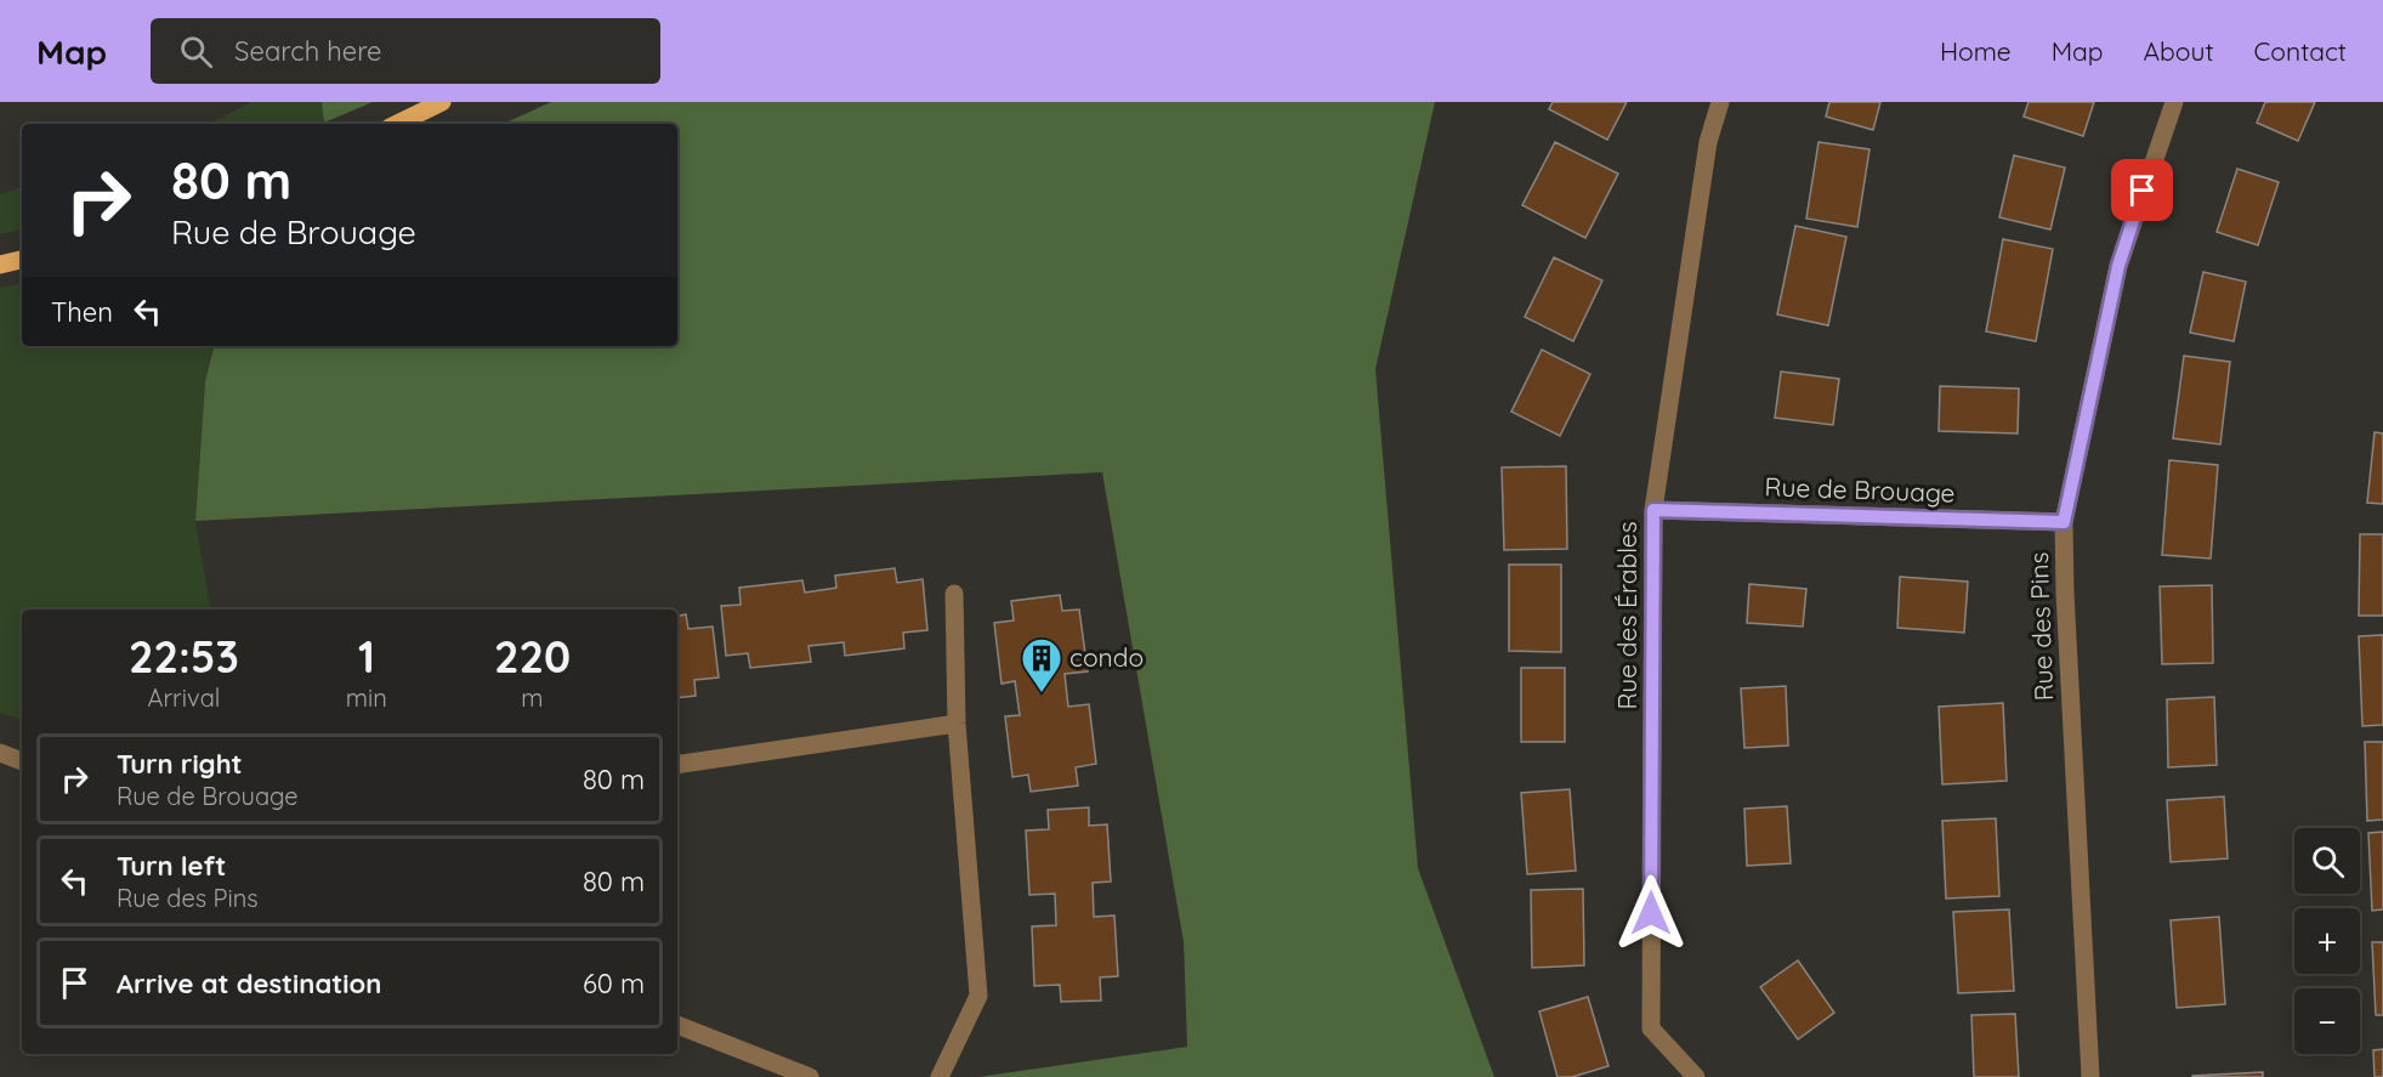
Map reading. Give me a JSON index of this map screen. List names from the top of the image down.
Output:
{
  "streets": {
    "street": ["Rue de Brouage", "Rue des Érables", "Rue des Pins"]
  },
  "crossings": [
    ["Rue de Brouage", "Rue des Érables"],
    ["Rue de Brouage", "Rue des Pins"]
  ],
  "places": {
    "building": ["condo"]
  },
  "page": {
    "header": "Map",
    "search": "Search here",
    "nav": [
      "Home",
      "Map",
      "About",
      "Contact"
    ],
    "turn": ["80 m", "Rue de Brouage"],
    "then": "Then",
    "eta": [
      "22:53",
      "Arrival",
      "1",
      "min",
      "220",
      "m"
    ],
    "list": [
      {
        "name": "Turn right",
        "note": "Rue de Brouage",
        "value": "80 m"
      },
      {
        "name": "Turn left",
        "note": "Rue des Pins",
        "value": "80 m"
      },
      {
        "name": "Arrive at destination",
        "value": "60 m"
      }
    ],
    "map_buttons": ["+", "−"]
  }
}
